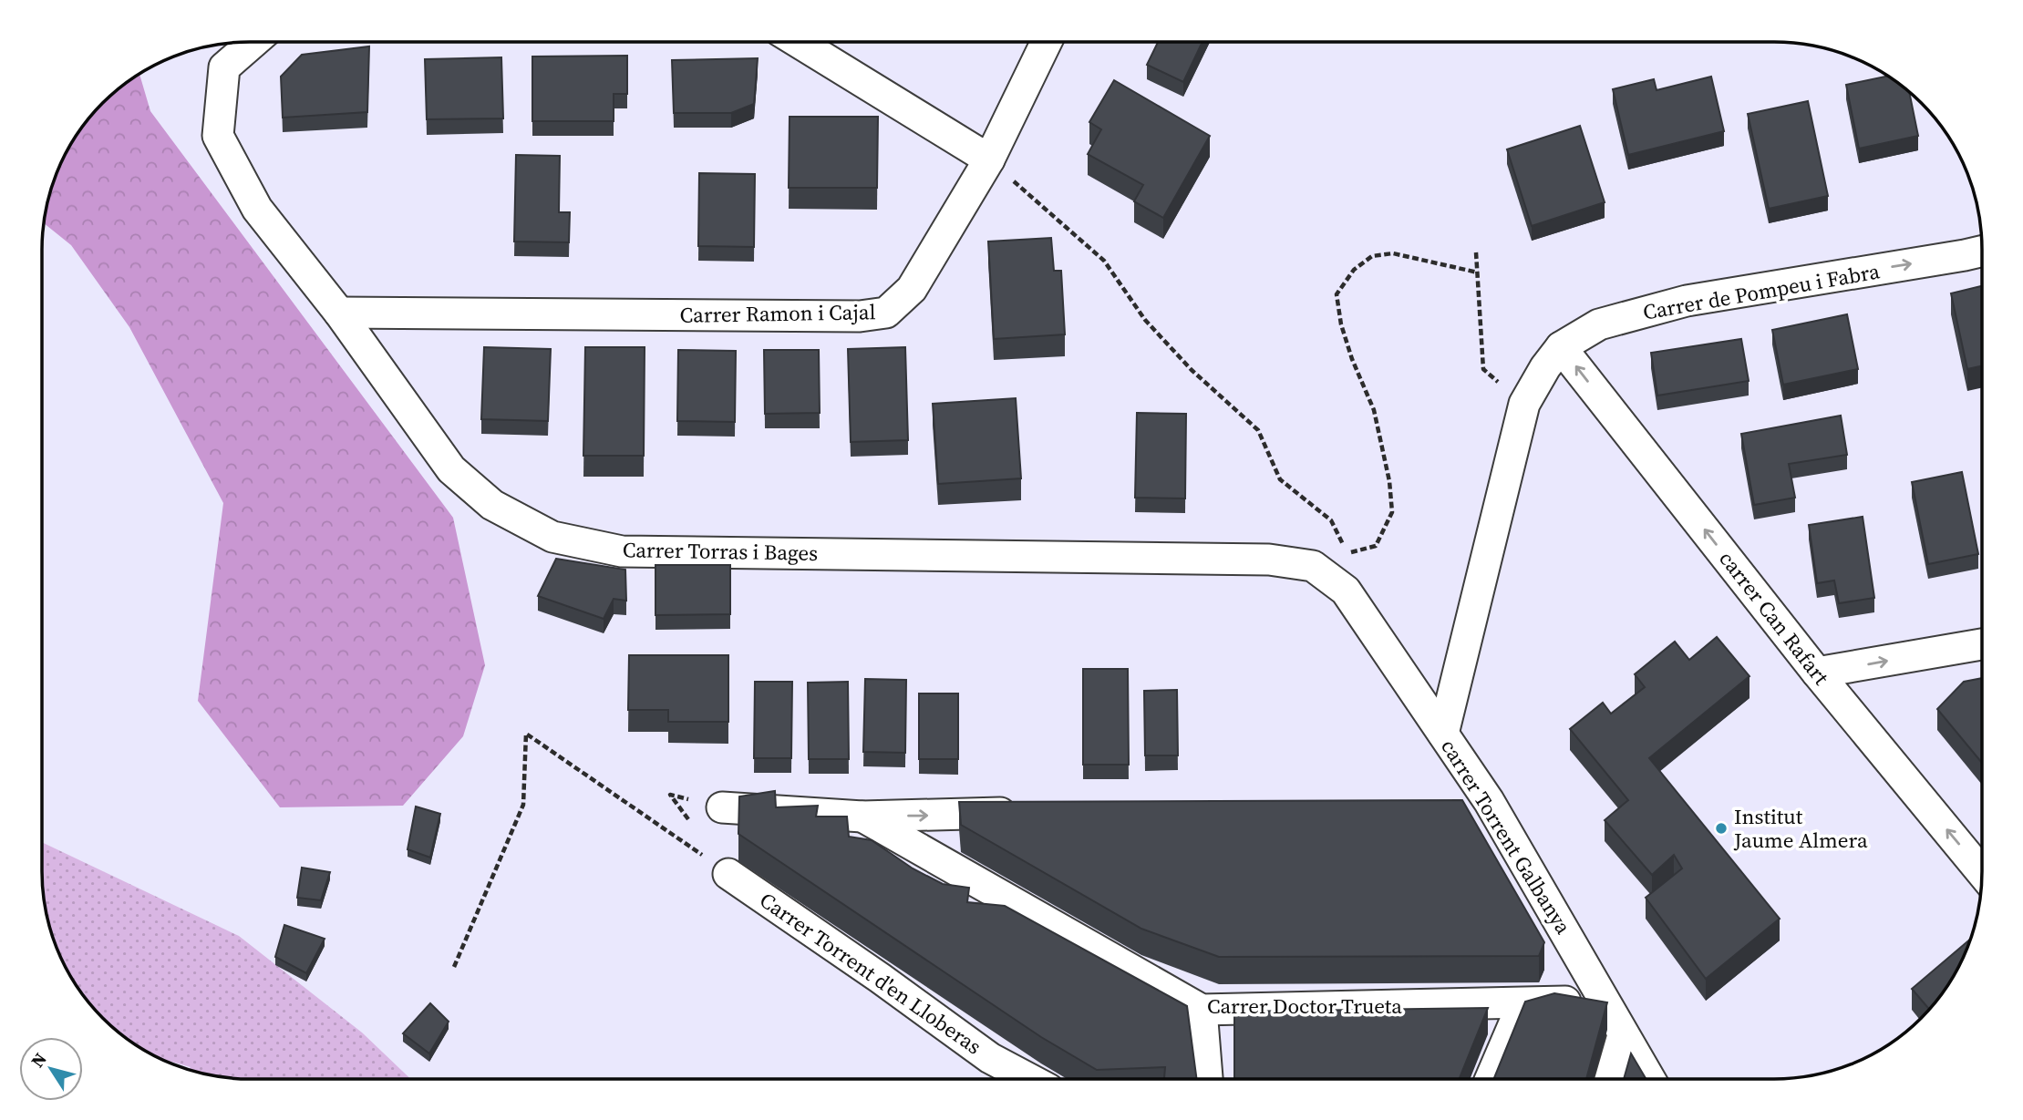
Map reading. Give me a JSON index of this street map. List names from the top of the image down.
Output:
{
  "streets": {
    "street": [
      "Carrer de Pompeu i Fabra",
      "Carrer Ramon i Cajal",
      "Carrer Torras i Bages",
      "carrer Can Rafart",
      "carrer Torrent Galbanya",
      "Carrer Torrent d'en Lloberas",
      "Carrer Doctor Trueta"
    ]
  },
  "crossings": [
    ["Carrer de Pompeu i Fabra", "carrer Can Rafart"],
    ["Carrer de Pompeu i Fabra", "carrer Torrent Galbanya"],
    ["Carrer Ramon i Cajal", "Carrer Torras i Bages"],
    ["Carrer Torras i Bages", "carrer Torrent Galbanya"],
    ["carrer Torrent Galbanya", "Carrer Doctor Trueta"]
  ],
  "one_way": ["Carrer de Pompeu i Fabra", "carrer Can Rafart"],
  "places": ["Institut Jaume Almera"],
  "north": "top left"
}
